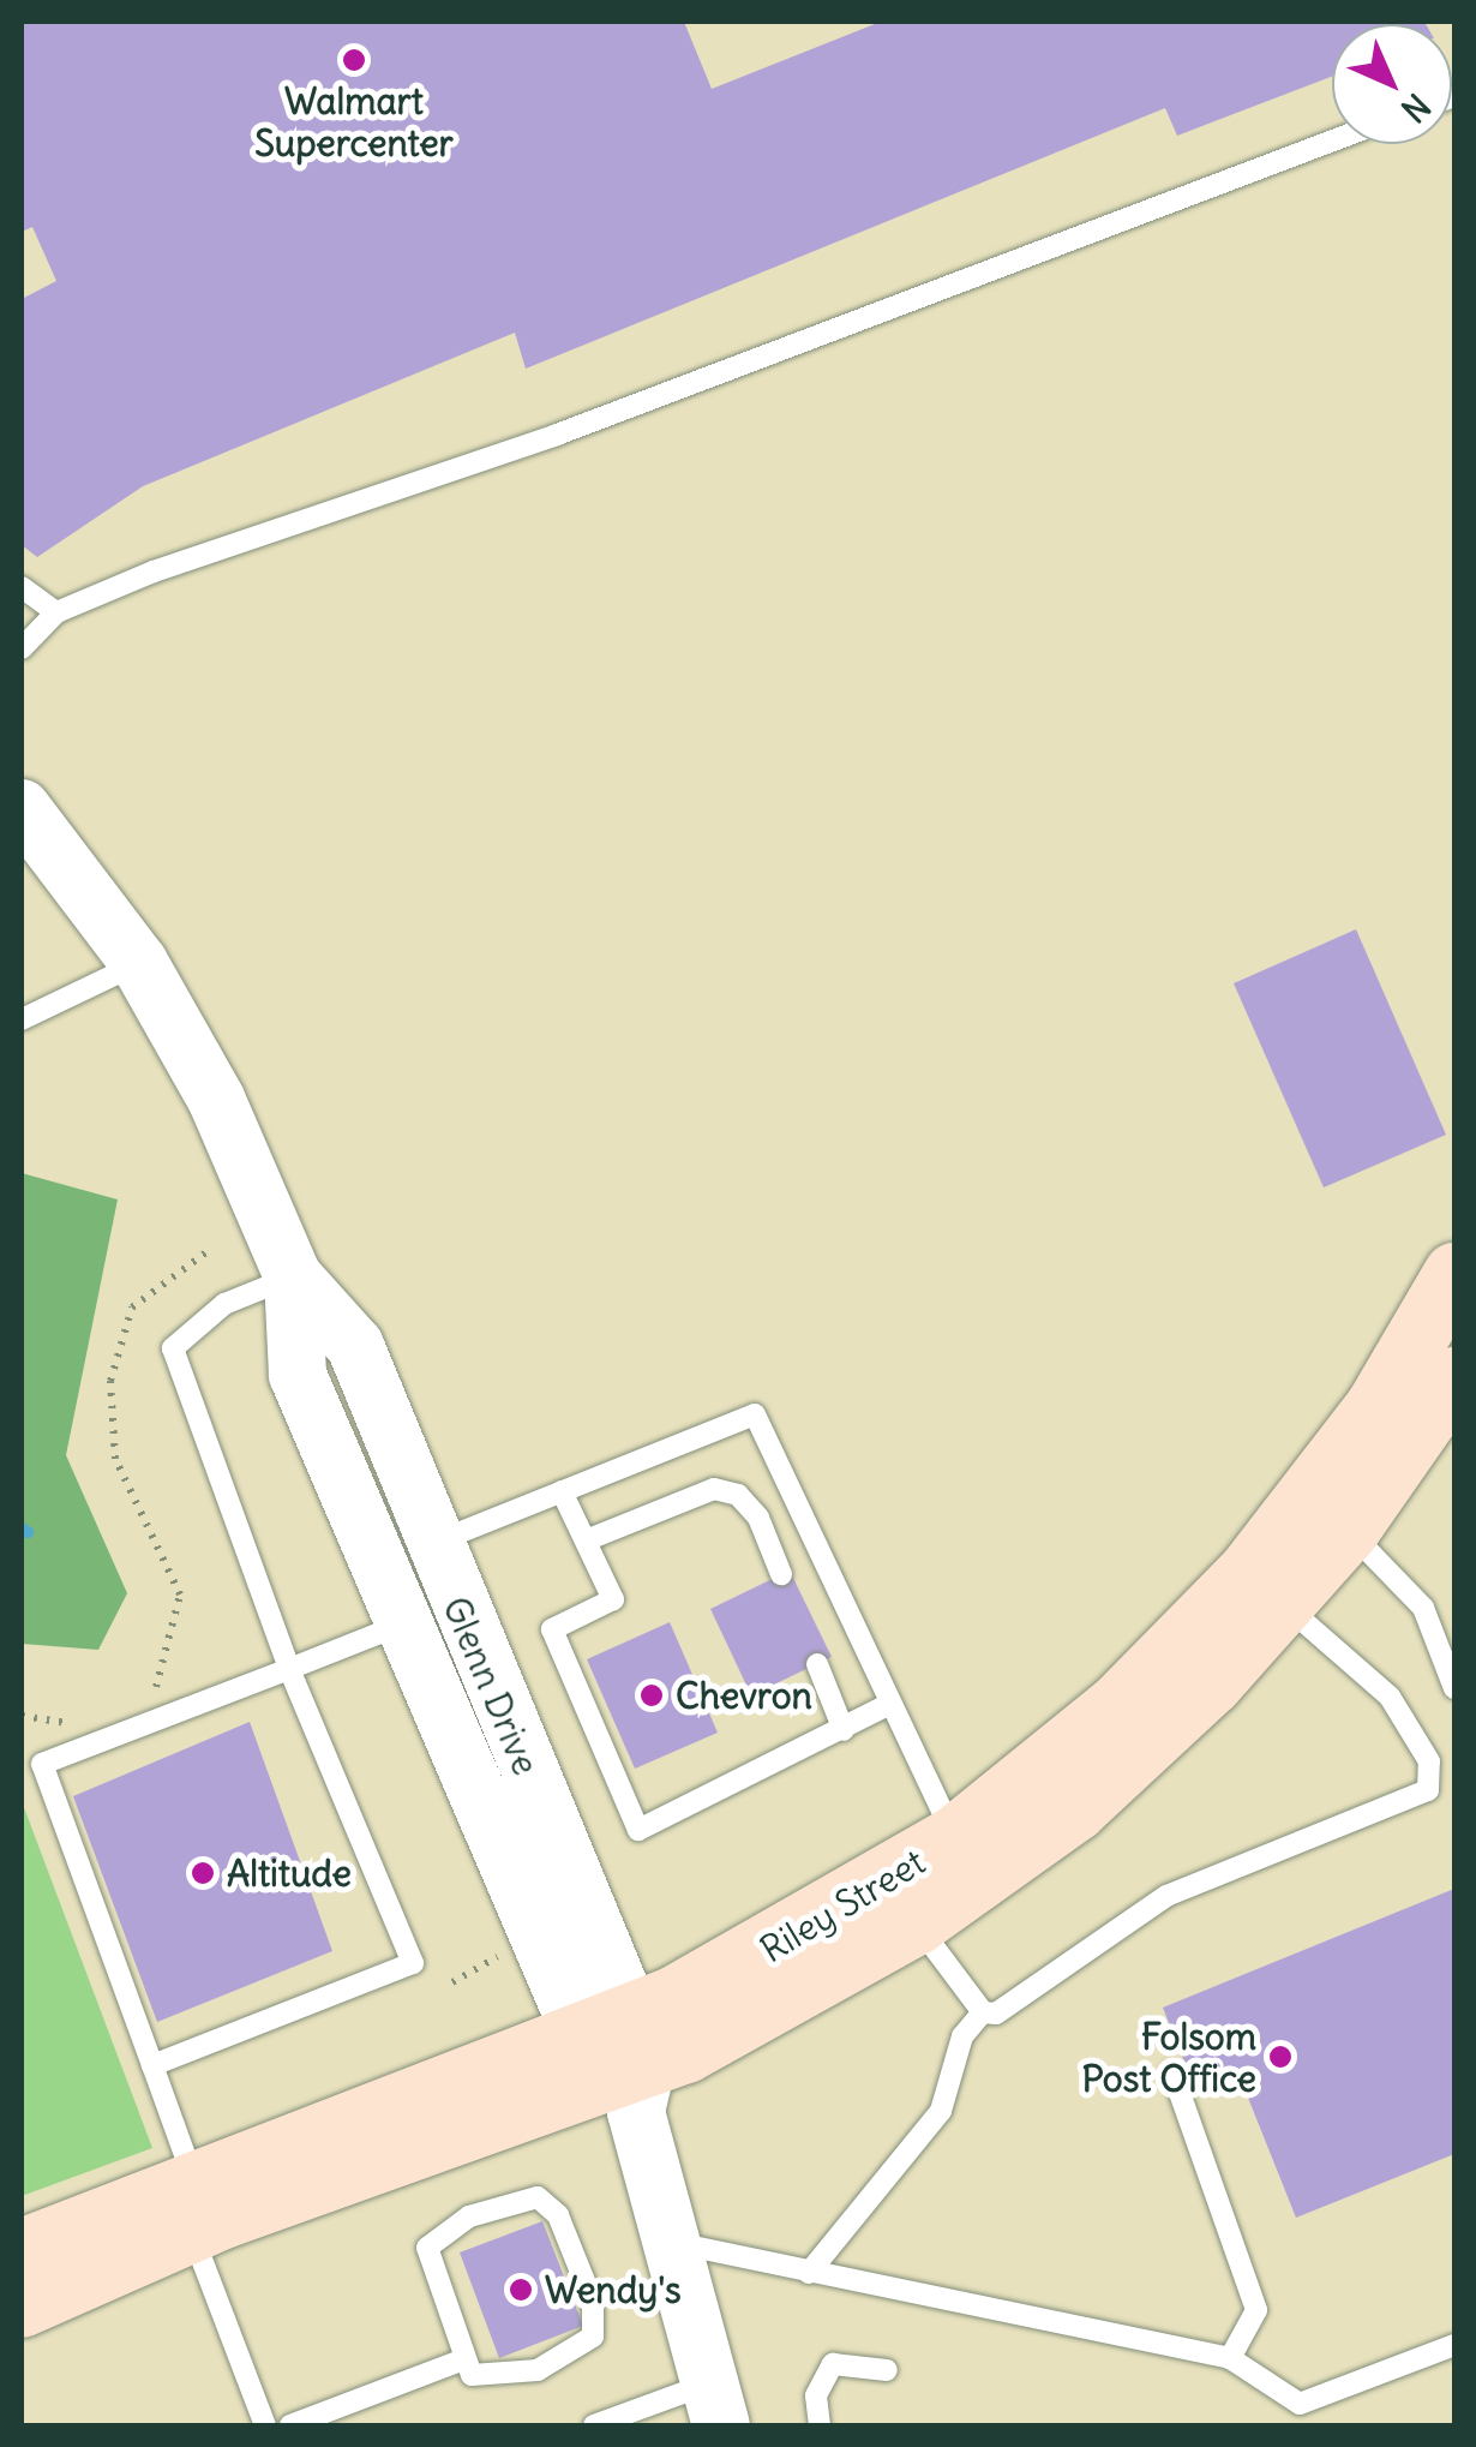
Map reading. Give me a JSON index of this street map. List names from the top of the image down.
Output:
{
  "streets": {
    "main road": ["Riley Street"],
    "street": ["Glenn Drive"]
  },
  "crossings": [
    ["Glenn Drive", "Riley Street"]
  ],
  "places": [
    "Walmart Supercenter",
    "Chevron",
    "Altitude",
    "Folsom Post Office",
    "Wendy's"
  ],
  "north": "bottom right"
}
